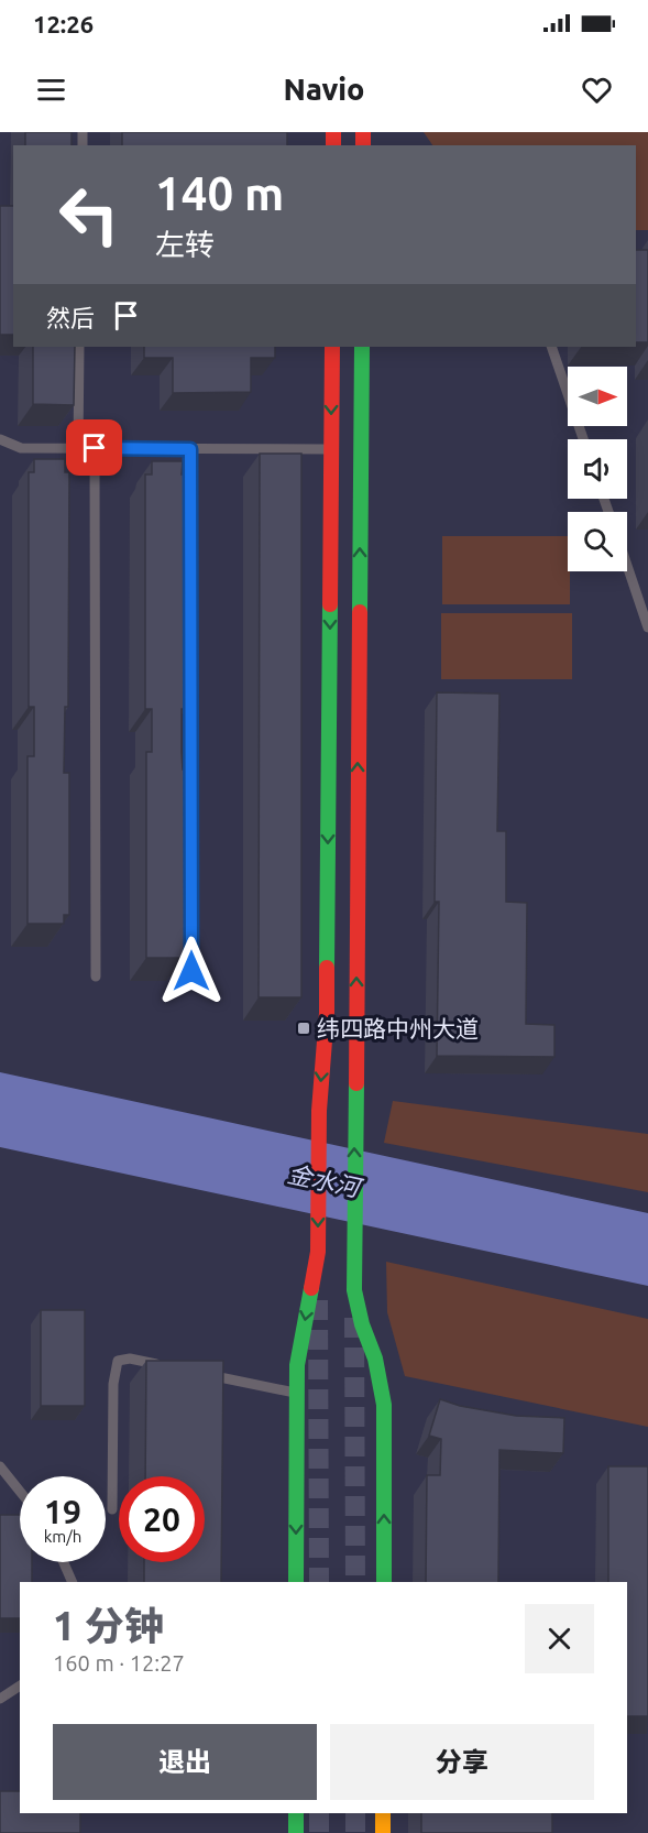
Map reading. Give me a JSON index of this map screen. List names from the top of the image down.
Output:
{
  "water": ["金水河"],
  "places": {
    "transit": ["纬四路中州大道"]
  },
  "north": "right",
  "page": {
    "status": "12:26",
    "header": "Navio",
    "turn": ["140 m", "左转"],
    "then": "然后",
    "speed": "19 km/h",
    "limit": "20",
    "heading": ["1 分钟", "160 m · 12:27"],
    "buttons": ["退出", "分享"]
  }
}
